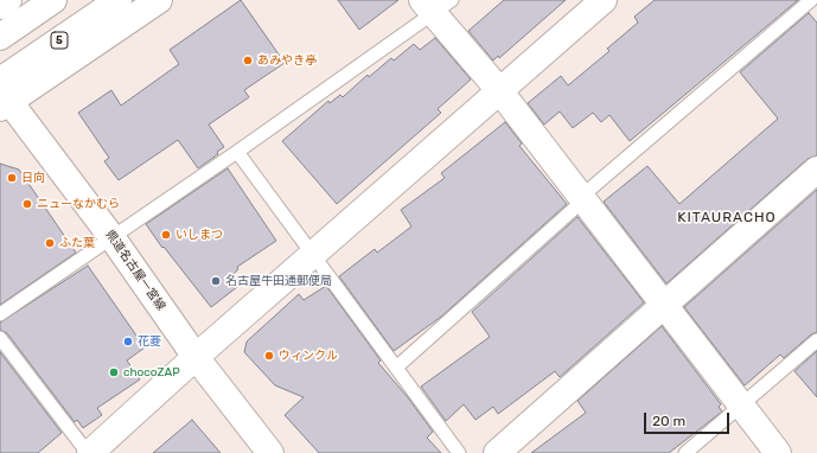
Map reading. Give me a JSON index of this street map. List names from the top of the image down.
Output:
{
  "streets": {
    "main road": ["5", "県道名古屋一宮線"]
  },
  "crossings": [
    ["5", "県道名古屋一宮線"]
  ],
  "districts": ["KITAURACHO"],
  "places": [
    "あみやき亭",
    "日向",
    "ニューなかむら",
    "いしまつ",
    "ふた葉",
    "名古屋牛田通郵便局",
    "花菱",
    "ウィンクル",
    "chocoZAP"
  ],
  "scale_bar": "20 m"
}
